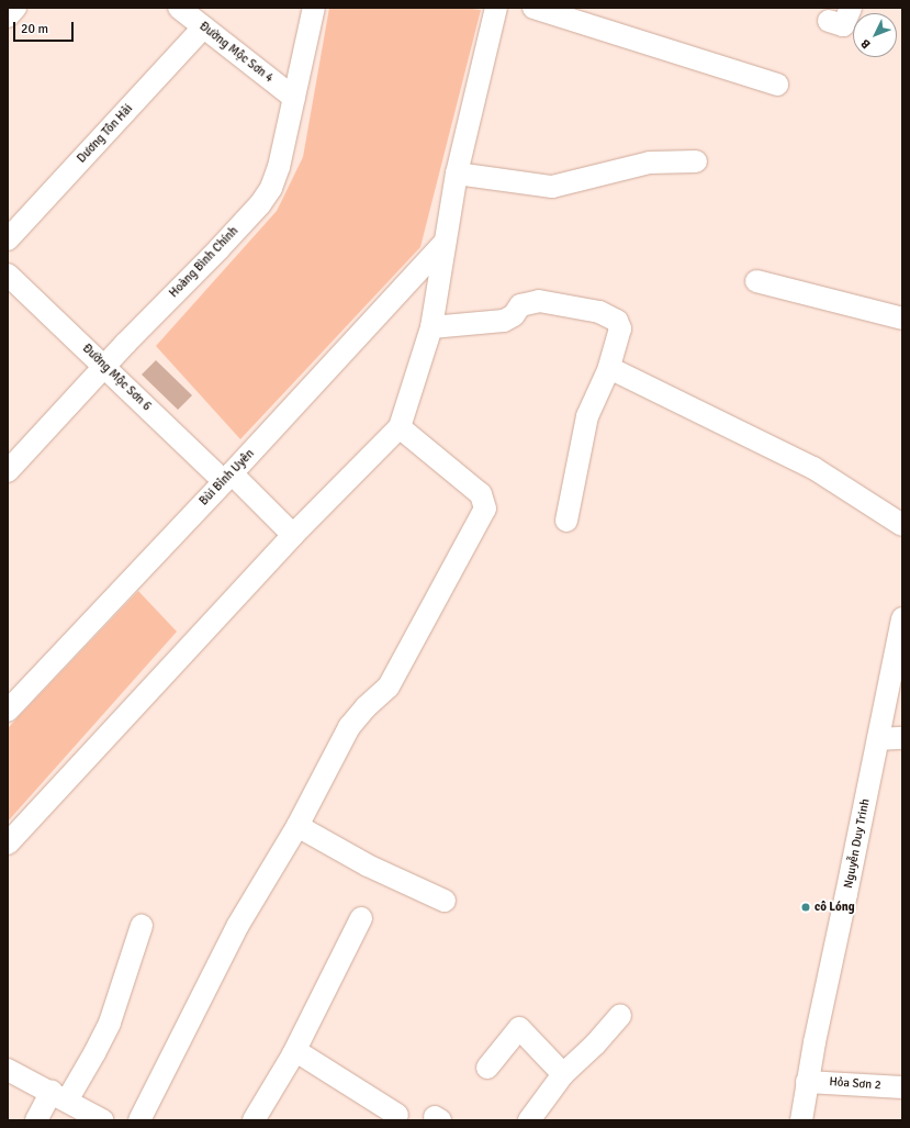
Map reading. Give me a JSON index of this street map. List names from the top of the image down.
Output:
{
  "streets": {
    "street": [
      "Đường Mộc Sơn 4",
      "Dương Tôn Hải",
      "Hoàng Bình Chính",
      "Đường Mộc Sơn 6",
      "Bùi Bỉnh Uyên",
      "Nguyễn Duy Trinh",
      "Hỏa Sơn 2"
    ]
  },
  "crossings": [
    ["Đường Mộc Sơn 4", "Dương Tôn Hải"],
    ["Đường Mộc Sơn 4", "Hoàng Bình Chính"],
    ["Hoàng Bình Chính", "Đường Mộc Sơn 6"],
    ["Đường Mộc Sơn 6", "Bùi Bỉnh Uyên"],
    ["Nguyễn Duy Trinh", "Hỏa Sơn 2"]
  ],
  "places": ["cô Lóng"],
  "scale_bar": "20 m",
  "north": "bottom left"
}
